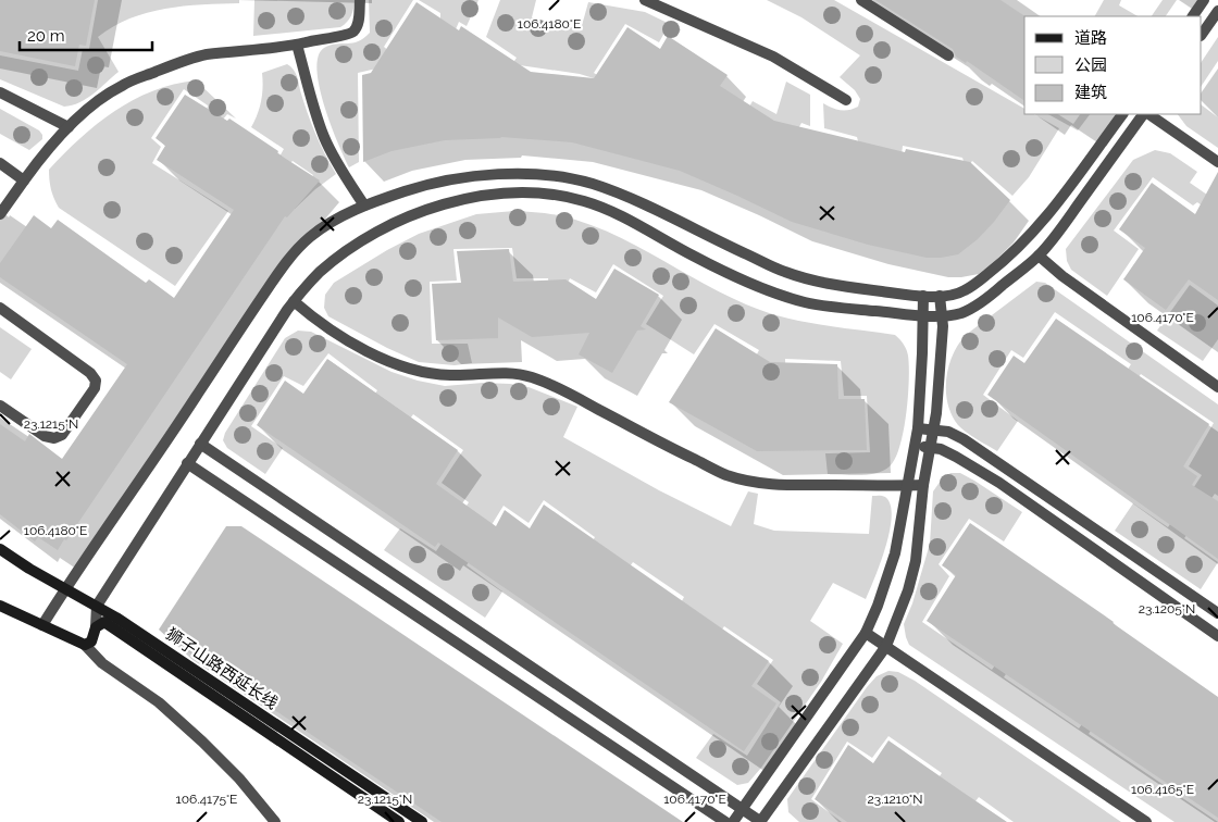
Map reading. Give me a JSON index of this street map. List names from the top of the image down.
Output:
{
  "streets": {
    "main road": ["狮子山路西延长线"]
  },
  "legend": ["道路", "公园", "建筑"],
  "scale_bar": "20 m",
  "coordinates": [
    "106.4180°E",
    "106.4170°E",
    "23.1215°N",
    "23.1205°N",
    "106.4165°E",
    "23.1210°N",
    "106.4175°E"
  ]
}
